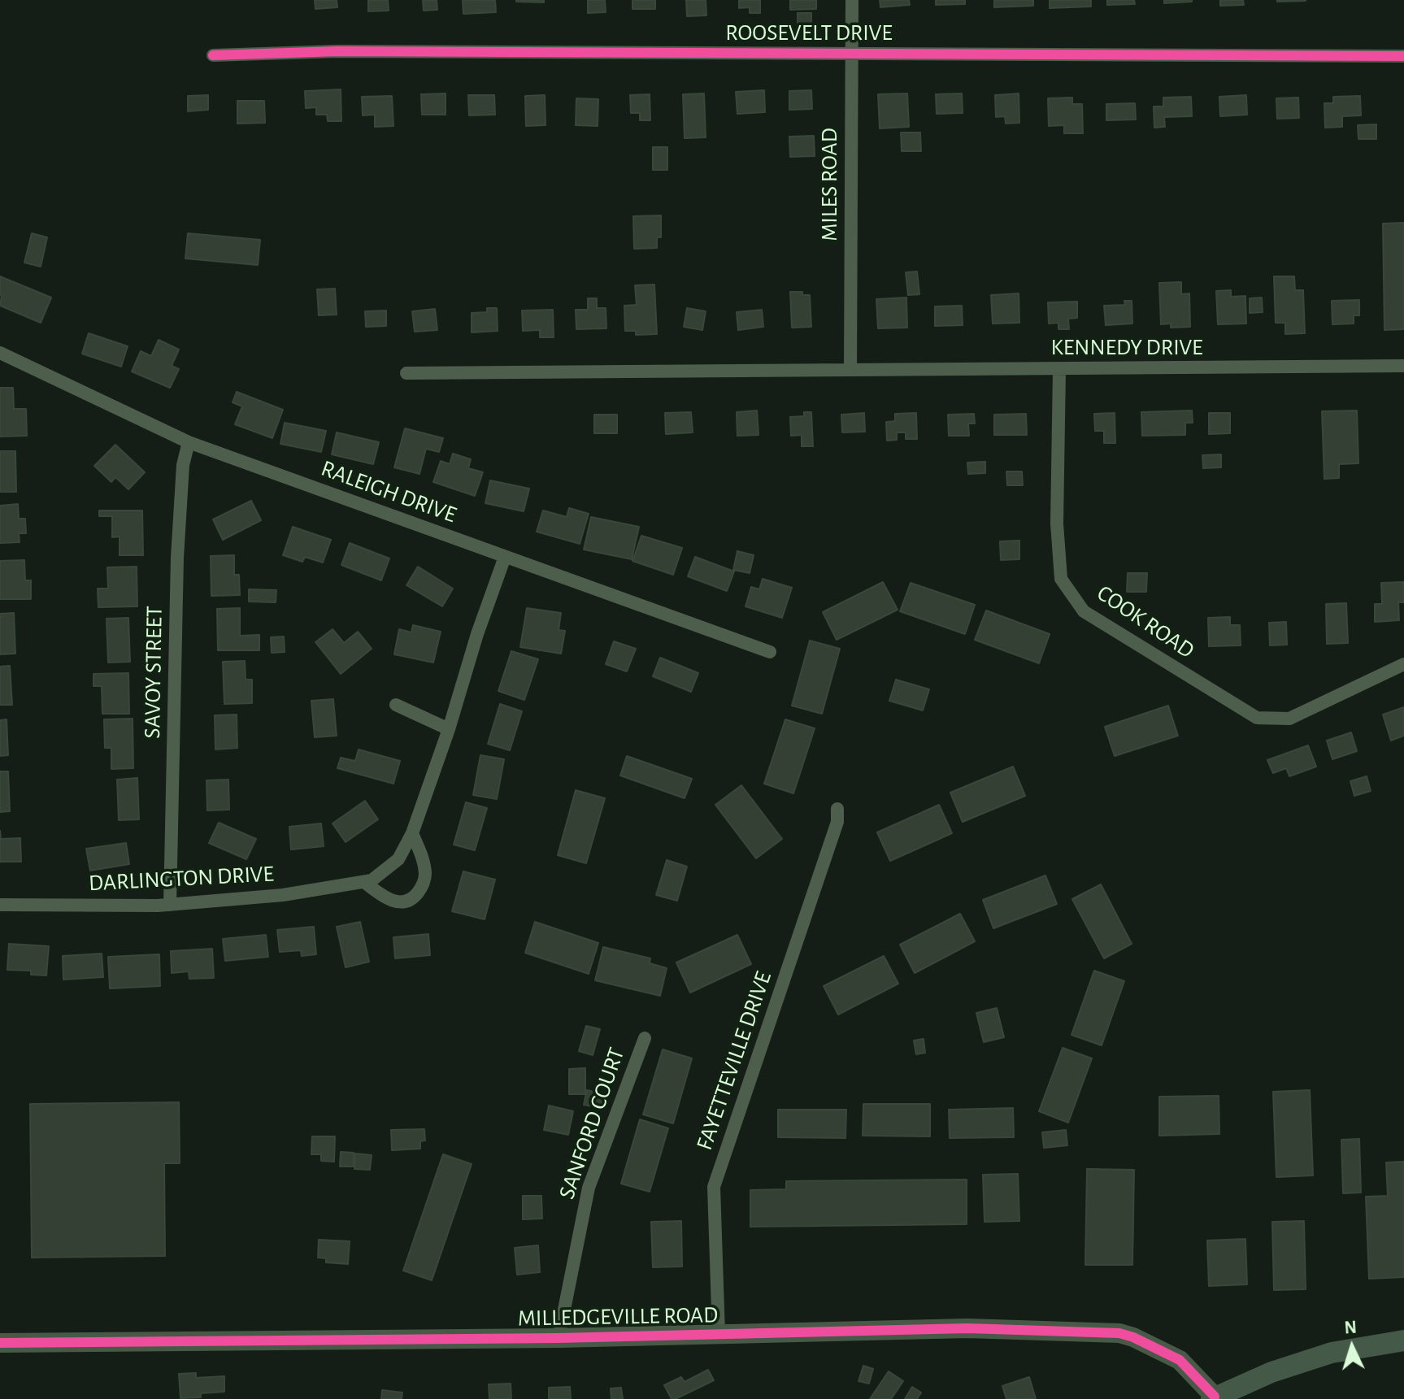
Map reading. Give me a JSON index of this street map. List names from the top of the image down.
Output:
{
  "streets": {
    "main road": ["MILLEDGEVILLE ROAD"],
    "street": [
      "ROOSEVELT DRIVE",
      "MILES ROAD",
      "KENNEDY DRIVE",
      "RALEIGH DRIVE",
      "COOK ROAD",
      "SAVOY STREET",
      "DARLINGTON DRIVE",
      "FAYETTEVILLE DRIVE",
      "SANFORD COURT"
    ]
  },
  "crossings": [
    ["ROOSEVELT DRIVE", "MILES ROAD"],
    ["MILES ROAD", "KENNEDY DRIVE"],
    ["KENNEDY DRIVE", "COOK ROAD"],
    ["RALEIGH DRIVE", "SAVOY STREET"],
    ["RALEIGH DRIVE", "DARLINGTON DRIVE"],
    ["SAVOY STREET", "DARLINGTON DRIVE"],
    ["FAYETTEVILLE DRIVE", "MILLEDGEVILLE ROAD"],
    ["SANFORD COURT", "MILLEDGEVILLE ROAD"]
  ],
  "north": "top"
}
